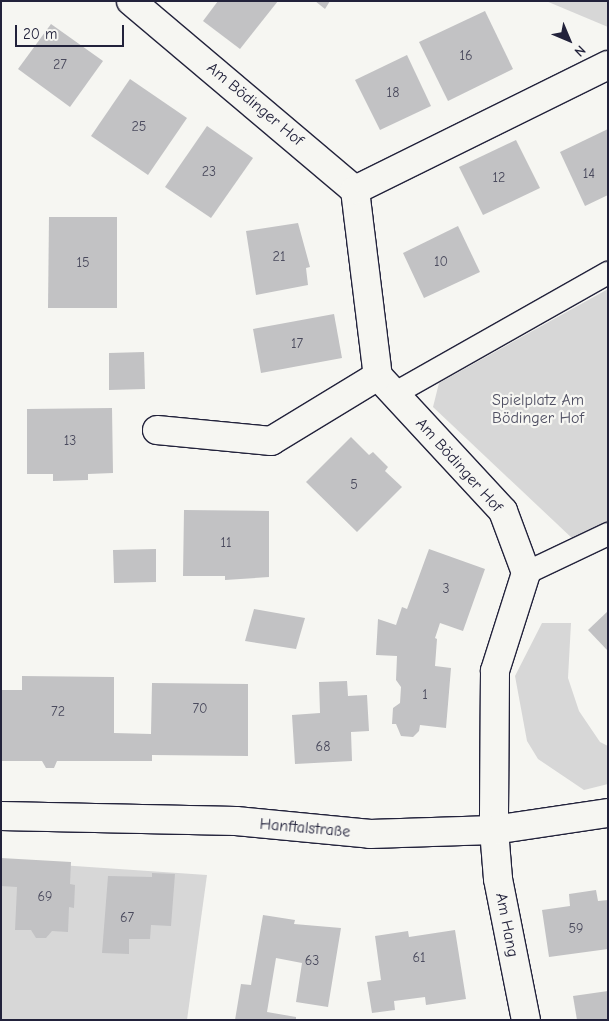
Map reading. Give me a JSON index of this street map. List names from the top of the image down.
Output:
{
  "streets": {
    "street": ["Am Bödinger Hof", "Hanftalstraße", "Am Hang"]
  },
  "crossings": [
    ["Hanftalstraße", "Am Hang"]
  ],
  "parks": ["Spielplatz Am Bödinger Hof"],
  "house_numbers": [
    "16",
    "27",
    "18",
    "25",
    "23",
    "14",
    "12",
    "21",
    "10",
    "15",
    "17",
    "13",
    "5",
    "11",
    "3",
    "1",
    "70",
    "72",
    "68",
    "69",
    "67",
    "59",
    "61",
    "63"
  ],
  "scale_bar": "20 m",
  "north": "bottom right"
}
